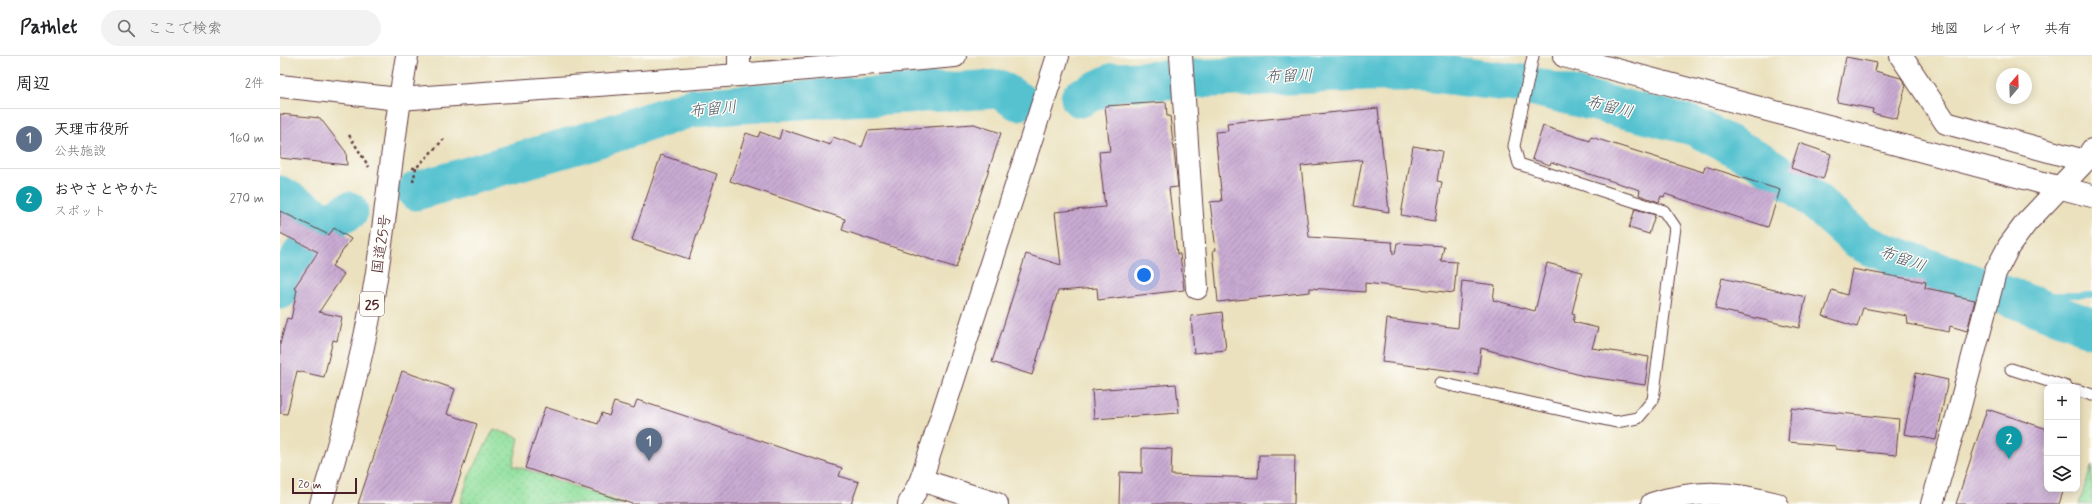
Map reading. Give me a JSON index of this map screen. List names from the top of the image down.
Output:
{
  "streets": {
    "main road": ["国道25号", "25"]
  },
  "water": ["布留川"],
  "scale_bar": "20 m",
  "north": "top",
  "page": {
    "header": "Pathlet",
    "search": "ここで検索",
    "nav": ["地図", "レイヤ", "共有"],
    "heading": ["周辺", "2件"],
    "list": [
      {
        "mark": "1",
        "name": "天理市役所",
        "note": "公共施設",
        "value": "160 m"
      },
      {
        "mark": "2",
        "name": "おやさとやかた",
        "note": "スポット",
        "value": "270 m"
      }
    ],
    "map_buttons": ["+", "−"],
    "pins": ["2", "1"],
    "scale": "20 m"
  }
}
